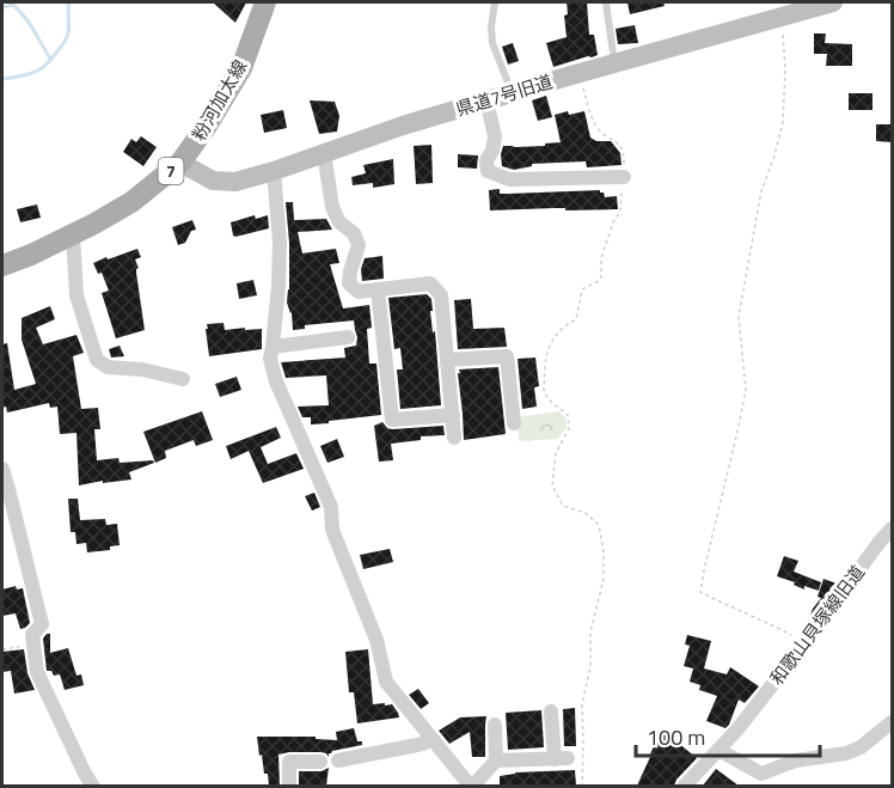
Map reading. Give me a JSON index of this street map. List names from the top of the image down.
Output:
{
  "streets": {
    "main road": ["粉河加太線", "7"],
    "street": ["県道7号旧道", "和歌山貝塚線旧道"]
  },
  "crossings": [
    ["県道7号旧道", "粉河加太線"]
  ],
  "scale_bar": "100 m"
}
